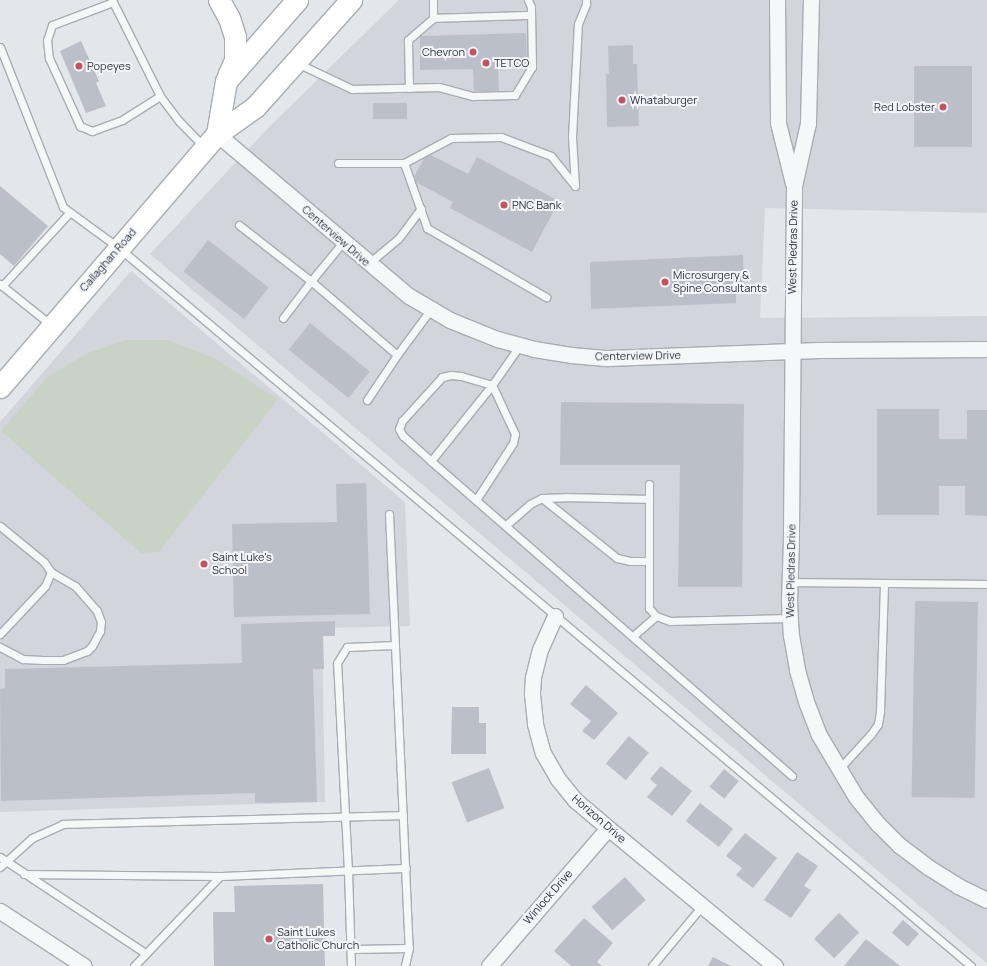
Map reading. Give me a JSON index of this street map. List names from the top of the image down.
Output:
{
  "streets": {
    "main road": ["Callaghan Road"],
    "street": [
      "Centerview Drive",
      "West Piedras Drive",
      "Horizon Drive",
      "Winlock Drive"
    ]
  },
  "crossings": [
    ["Centerview Drive", "West Piedras Drive"],
    ["Centerview Drive", "Callaghan Road"],
    ["Horizon Drive", "Winlock Drive"]
  ],
  "places": [
    "Chevron",
    "TETCO",
    "Popeyes",
    "Whataburger",
    "Red Lobster",
    "PNC Bank",
    "Microsurgery & Spine Consultants",
    "Saint Luke's School",
    "Saint Lukes Catholic Church"
  ]
}
